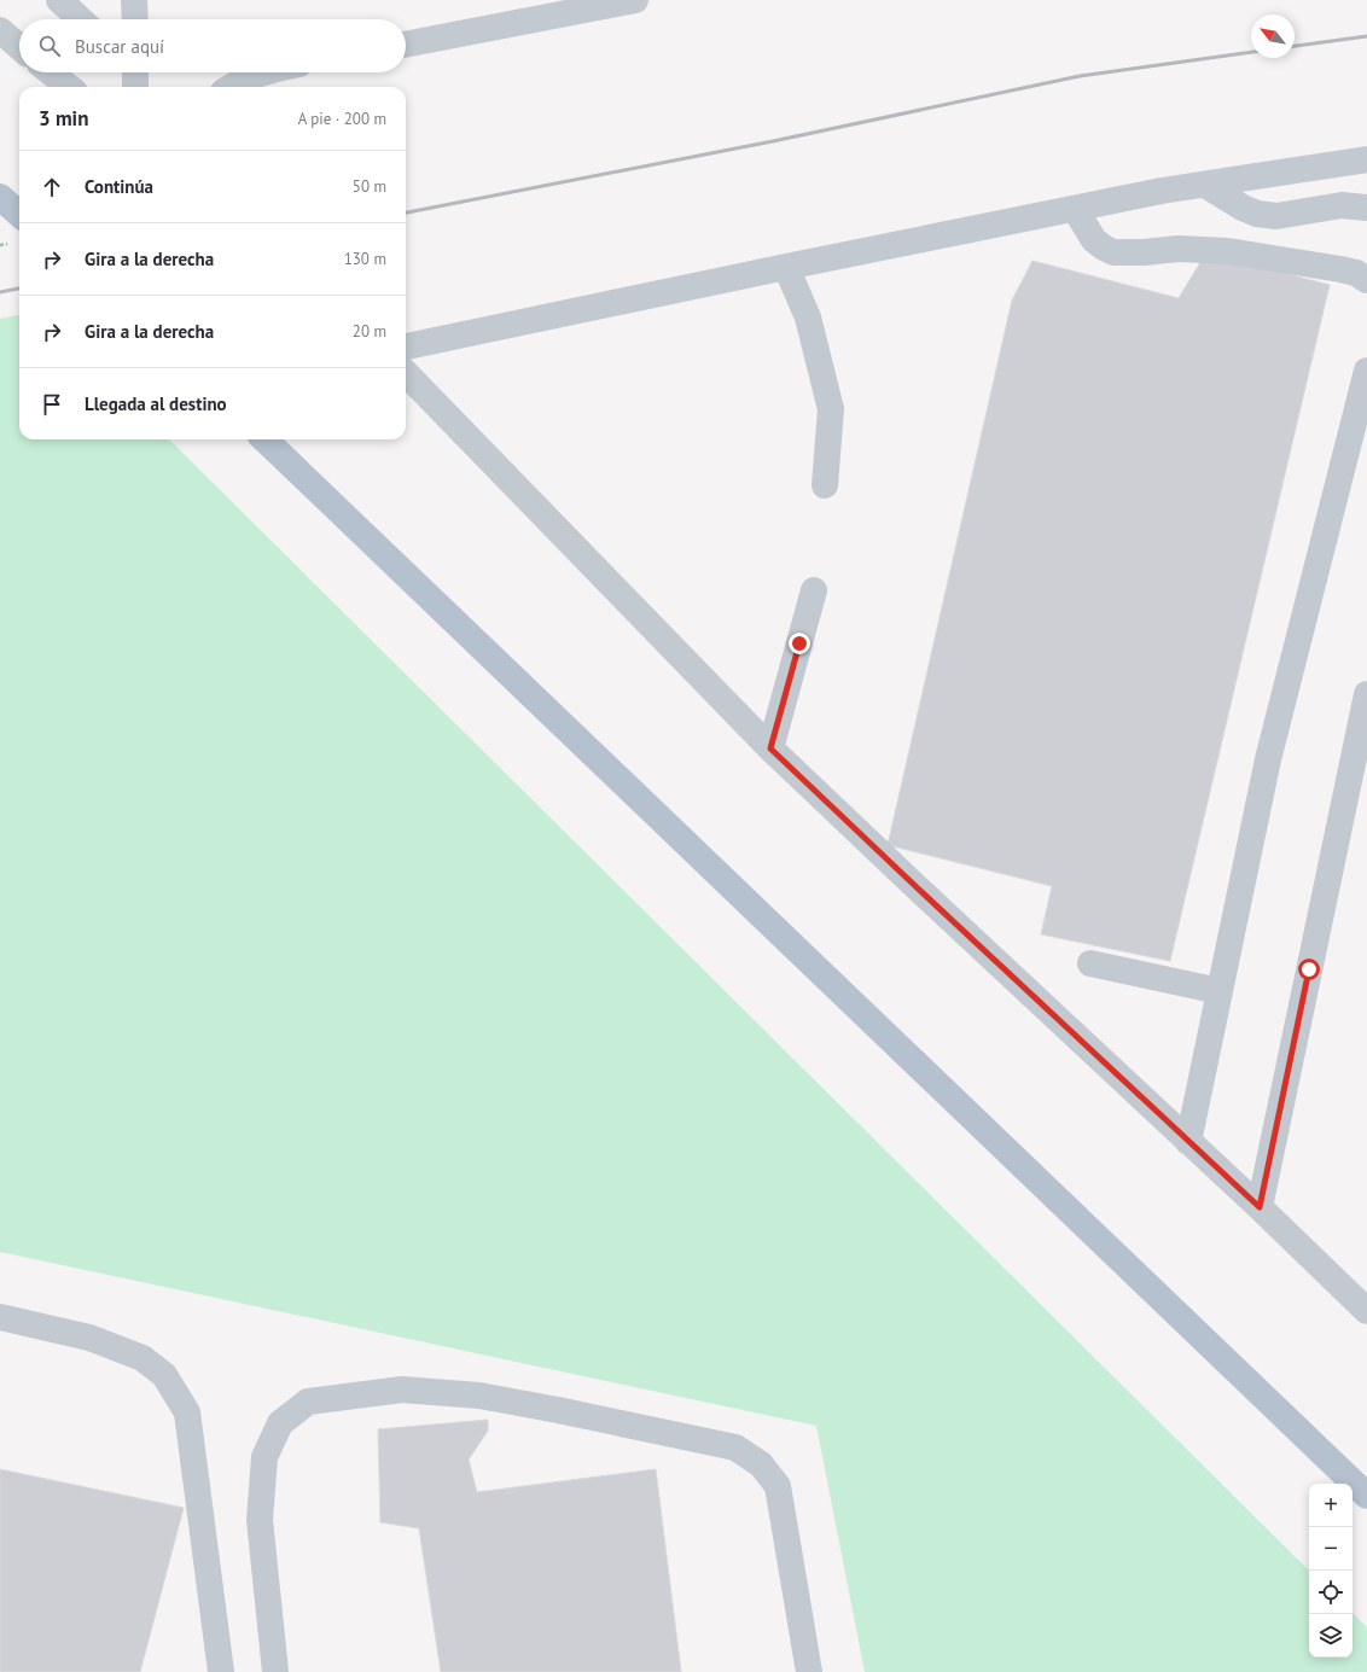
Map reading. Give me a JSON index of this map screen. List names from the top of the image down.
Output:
{
  "north": "top left",
  "page": {
    "search": "Buscar aquí",
    "heading": ["3 min", "A pie · 200 m"],
    "list": [
      ["Continúa", "50 m"],
      ["Gira a la derecha", "130 m"],
      ["Gira a la derecha", "20 m"],
      "Llegada al destino"
    ],
    "map_buttons": ["+", "−"]
  }
}
